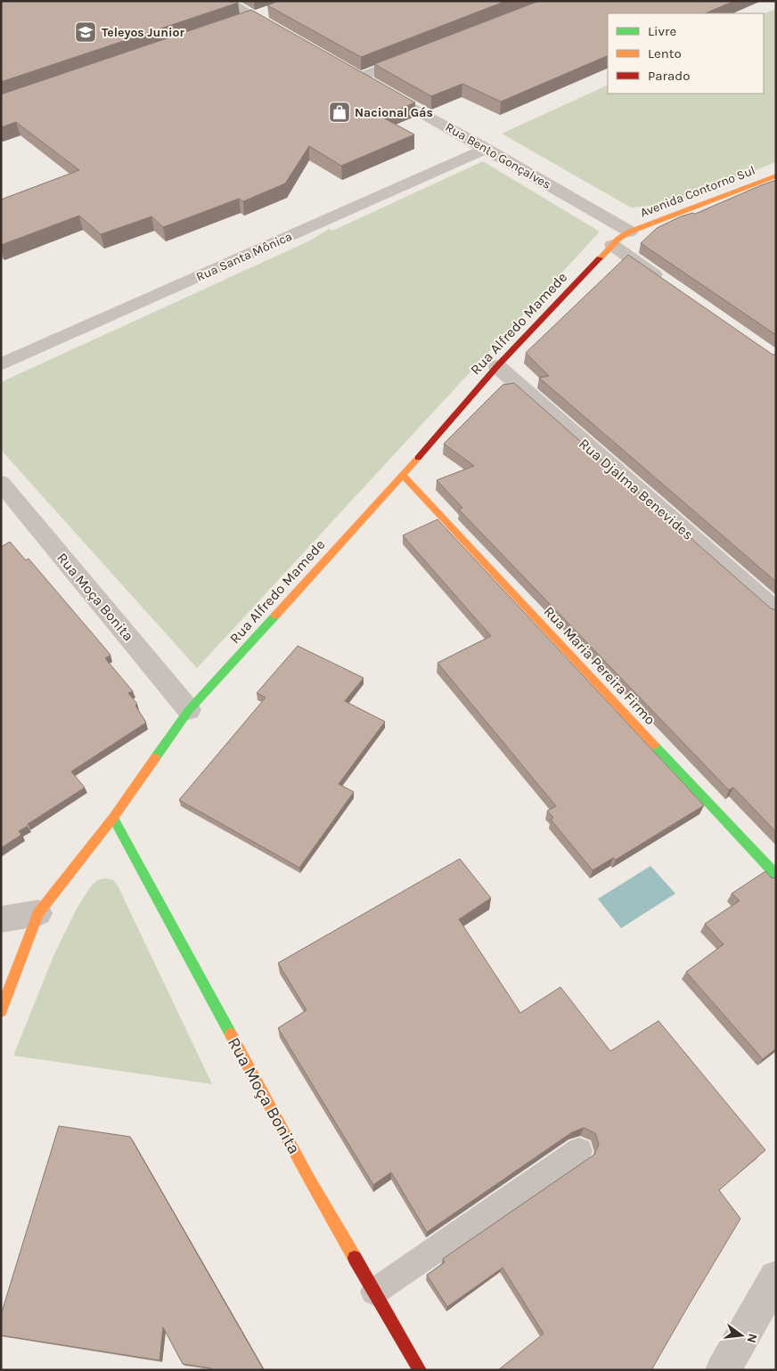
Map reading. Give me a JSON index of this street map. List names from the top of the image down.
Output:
{
  "streets": {
    "street": [
      "Rua Bento Gonçalves",
      "Avenida Contorno Sul",
      "Rua Santa Mônica",
      "Rua Alfredo Mamede",
      "Rua Djalma Benevides",
      "Rua Moça Bonita",
      "Rua Maria Pereira Firmo"
    ]
  },
  "crossings": [
    ["Rua Bento Gonçalves", "Avenida Contorno Sul"],
    ["Rua Bento Gonçalves", "Rua Santa Mônica"],
    ["Rua Bento Gonçalves", "Rua Alfredo Mamede"],
    ["Avenida Contorno Sul", "Rua Alfredo Mamede"],
    ["Rua Alfredo Mamede", "Rua Djalma Benevides"],
    ["Rua Alfredo Mamede", "Rua Moça Bonita"],
    ["Rua Alfredo Mamede", "Rua Maria Pereira Firmo"]
  ],
  "places": {
    "school or university": ["Teleyos Junior"],
    "shop": ["Nacional Gás"]
  },
  "legend": ["Livre", "Lento", "Parado"],
  "north": "right"
}
